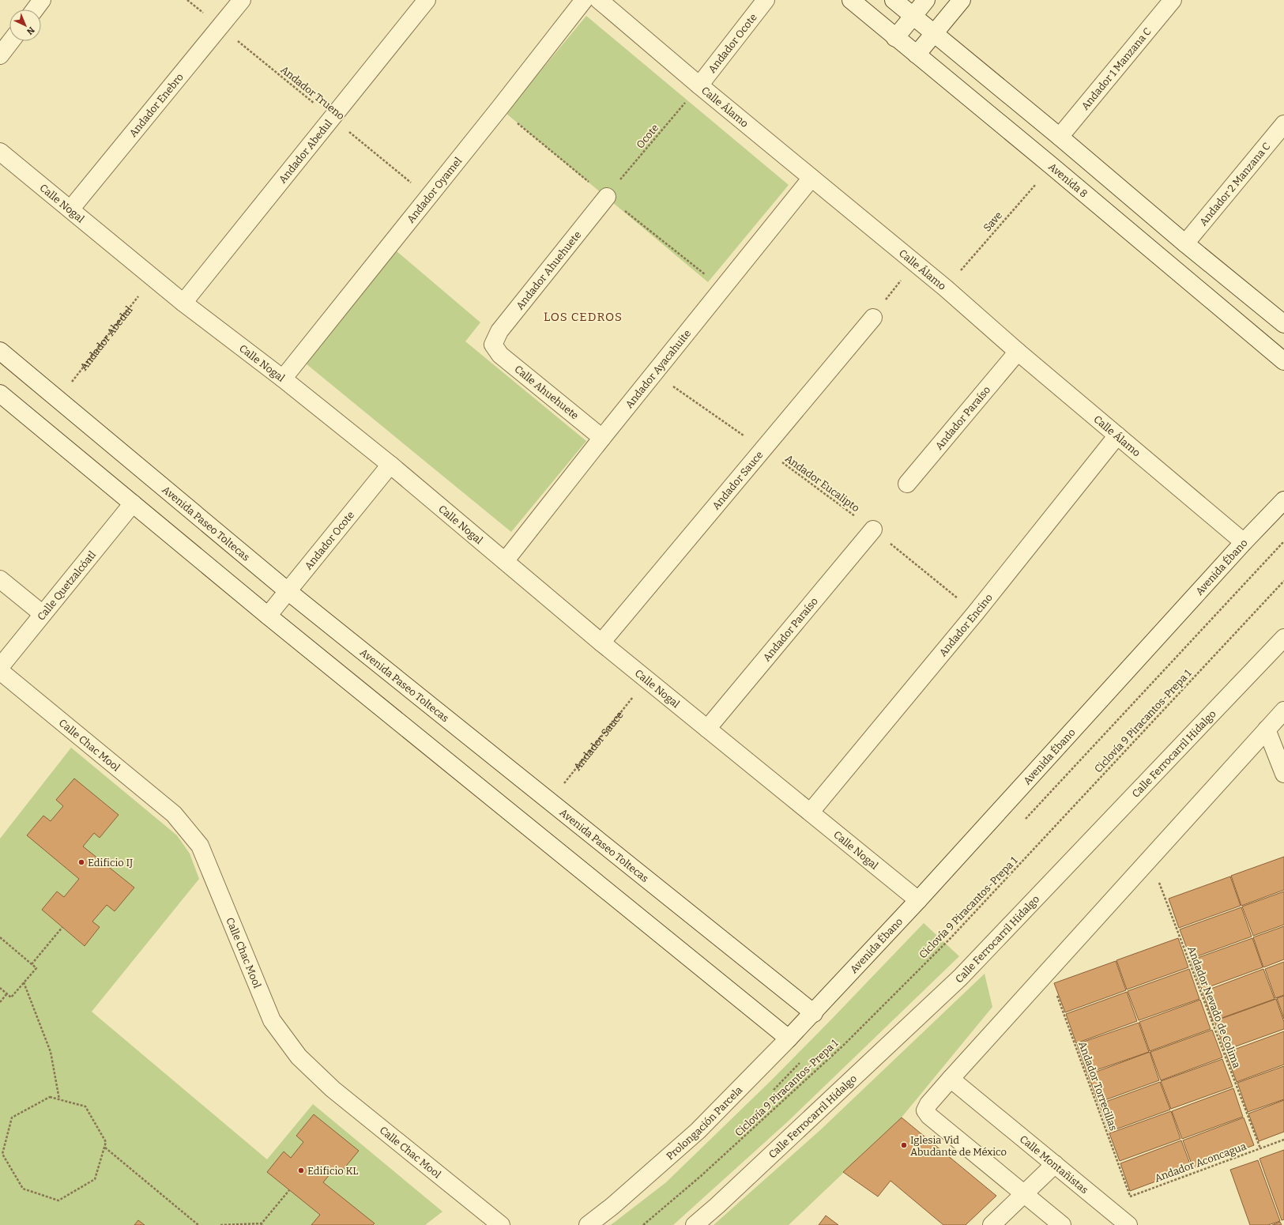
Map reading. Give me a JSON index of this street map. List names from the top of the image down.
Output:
{
  "streets": {
    "street": [
      "Andador Ocote",
      "Andador 1 Manzana C",
      "Andador Enebro",
      "Calle Álamo",
      "Andador Abedul",
      "Avenida 8",
      "Andador 2 Manzana C",
      "Andador Oyamel",
      "Calle Nogal",
      "Andador Ahuehuete",
      "Andador Ayacahuite",
      "Calle Ahuehuete",
      "Andador Paraíso",
      "Andador Sauce",
      "Avenida Paseo Toltecas",
      "Avenida Ébano",
      "Calle Quetzalcóatl",
      "Andador Encino",
      "Calle Chac Mool",
      "Calle Ferrocarril Hidalgo",
      "Prolongación Parcela",
      "Calle Montañistas"
    ],
    "path": [
      "Andador Trueno",
      "Ocote",
      "Save",
      "Andador Eucalipto",
      "Ciclovía 9 Piracantos-Prepa 1",
      "Andador Nevado de Colima",
      "Andador Torrecillas",
      "Andador Aconcagua"
    ]
  },
  "crossings": [
    ["Andador Ocote", "Calle Álamo"],
    ["Andador Ocote", "Ocote"],
    ["Andador Ocote", "Calle Nogal"],
    ["Andador Ocote", "Avenida Paseo Toltecas"],
    ["Andador Trueno", "Andador Enebro"],
    ["Andador Trueno", "Andador Abedul"],
    ["Andador Trueno", "Andador Oyamel"],
    ["Andador Enebro", "Calle Nogal"],
    ["Calle Álamo", "Ocote"],
    ["Calle Álamo", "Save"],
    ["Calle Álamo", "Andador Ayacahuite"],
    ["Calle Álamo", "Andador Paraíso"],
    ["Calle Álamo", "Avenida Ébano"],
    ["Calle Álamo", "Andador Encino"],
    ["Ocote", "Andador Ahuehuete"],
    ["Andador Abedul", "Calle Nogal"],
    ["Andador Abedul", "Avenida Paseo Toltecas"],
    ["Avenida 8", "Save"],
    ["Andador Oyamel", "Calle Nogal"],
    ["Calle Nogal", "Andador Ayacahuite"],
    ["Calle Nogal", "Andador Paraíso"],
    ["Calle Nogal", "Andador Sauce"],
    ["Calle Nogal", "Avenida Ébano"],
    ["Calle Nogal", "Andador Encino"],
    ["Andador Ahuehuete", "Calle Ahuehuete"],
    ["Andador Ayacahuite", "Calle Ahuehuete"],
    ["Andador Ayacahuite", "Andador Eucalipto"],
    ["Andador Paraíso", "Andador Eucalipto"],
    ["Andador Sauce", "Andador Eucalipto"],
    ["Andador Sauce", "Avenida Paseo Toltecas"],
    ["Andador Eucalipto", "Andador Encino"],
    ["Avenida Paseo Toltecas", "Avenida Ébano"],
    ["Avenida Paseo Toltecas", "Prolongación Parcela"],
    ["Avenida Ébano", "Prolongación Parcela"],
    ["Andador Nevado de Colima", "Andador Aconcagua"],
    ["Andador Torrecillas", "Andador Aconcagua"]
  ],
  "districts": ["LOS CEDROS"],
  "places": ["Edificio IJ", "Iglesia Vid Abudante de México", "Edificio KL"],
  "north": "bottom right"
}
